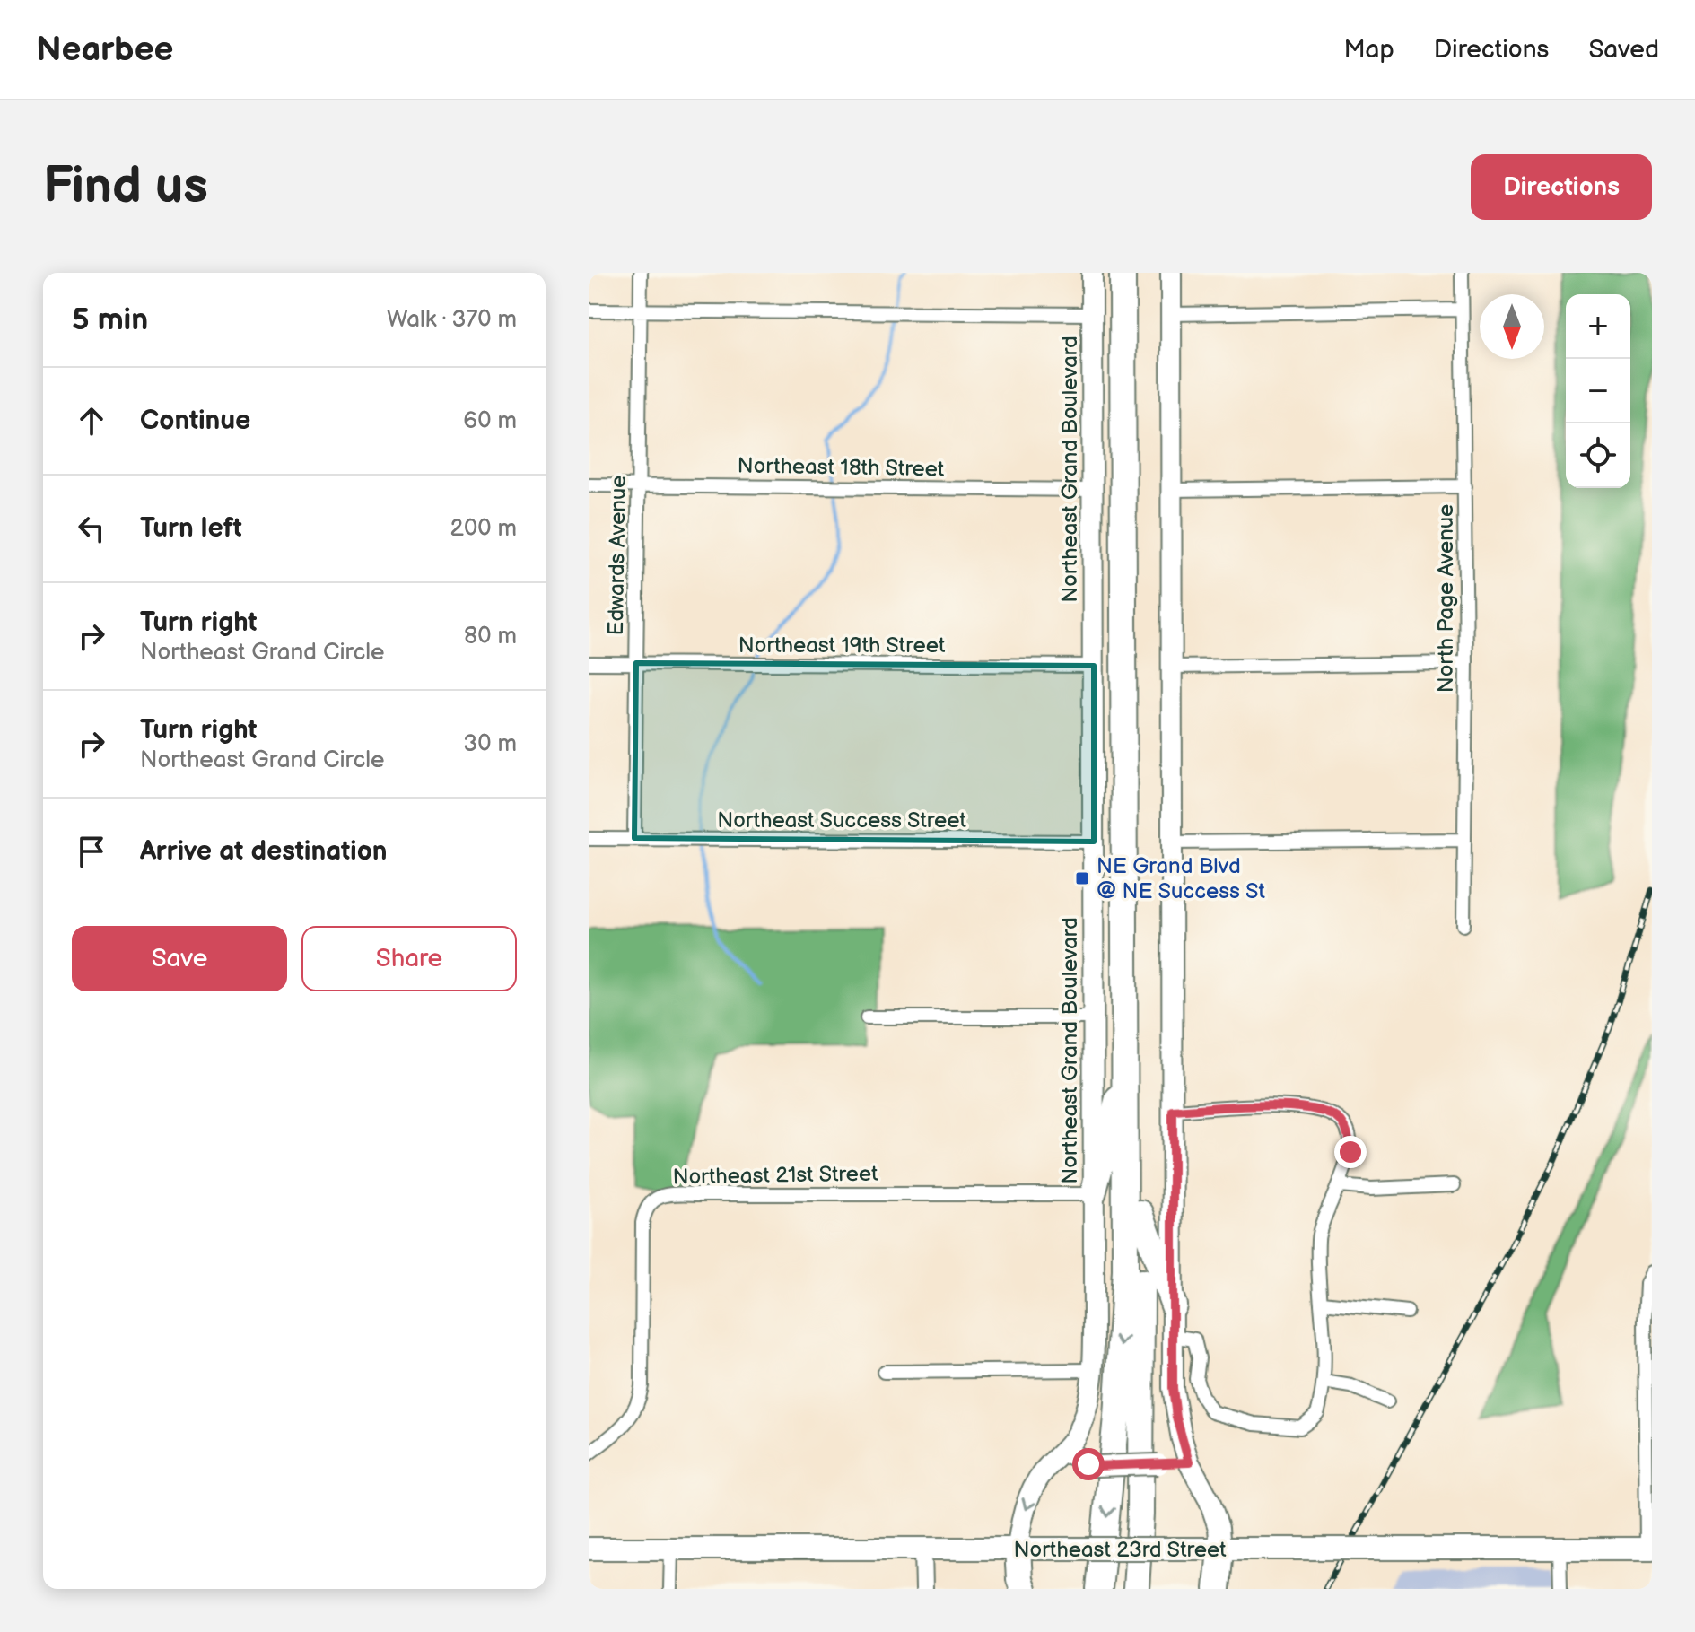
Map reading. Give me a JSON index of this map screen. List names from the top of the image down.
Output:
{
  "streets": {
    "main road": ["Northeast Grand Boulevard", "Northeast 23rd Street"],
    "street": [
      "Northeast 18th Street",
      "Edwards Avenue",
      "North Page Avenue",
      "Northeast 19th Street",
      "Northeast Success Street",
      "Northeast 21st Street"
    ]
  },
  "crossings": [
    ["Northeast 18th Street", "Northeast Grand Boulevard"],
    ["Northeast 18th Street", "Edwards Avenue"],
    ["Northeast Grand Boulevard", "Northeast 19th Street"],
    ["Northeast Grand Boulevard", "Northeast Success Street"],
    ["Northeast Grand Boulevard", "Northeast 21st Street"],
    ["Northeast Grand Boulevard", "Northeast 23rd Street"],
    ["Edwards Avenue", "Northeast 19th Street"],
    ["Edwards Avenue", "Northeast Success Street"]
  ],
  "places": {
    "transit": ["NE Grand Blvd @ NE Success St"]
  },
  "north": "bottom",
  "page": {
    "header": "Nearbee",
    "nav": ["Map", "Directions", "Saved"],
    "buttons": [
      "Directions",
      ["Save", "Share"]
    ],
    "title": "Find us",
    "heading": ["5 min", "Walk · 370 m"],
    "map_buttons": ["+", "−"],
    "list": [
      ["Continue", "60 m"],
      ["Turn left", "200 m"],
      ["Turn right", "Northeast Grand Circle", "80 m"],
      ["Turn right", "Northeast Grand Circle", "30 m"],
      "Arrive at destination"
    ]
  }
}
